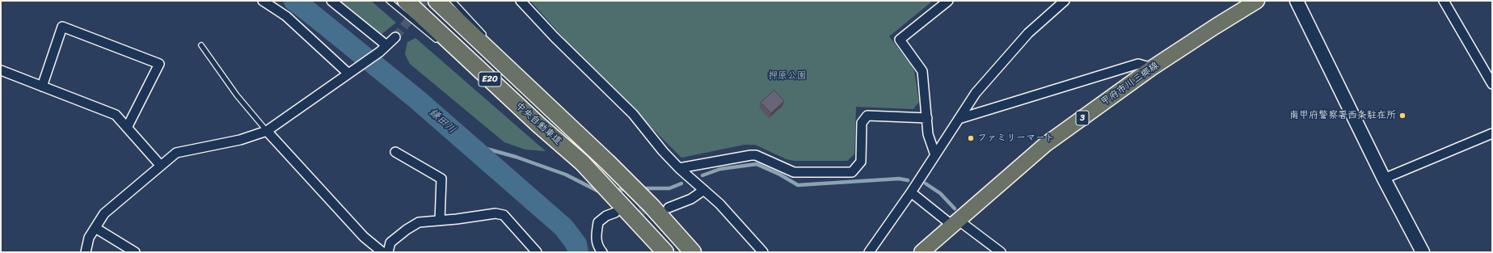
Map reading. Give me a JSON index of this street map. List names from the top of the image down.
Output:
{
  "streets": {
    "highway": ["E20", "中央自動車道"],
    "main road": ["甲府市川三郷線", "3"]
  },
  "water": ["鎌田川"],
  "parks": ["押原公園"],
  "places": ["南甲府警察署西条駐在所", "ファミリーマート"]
}
